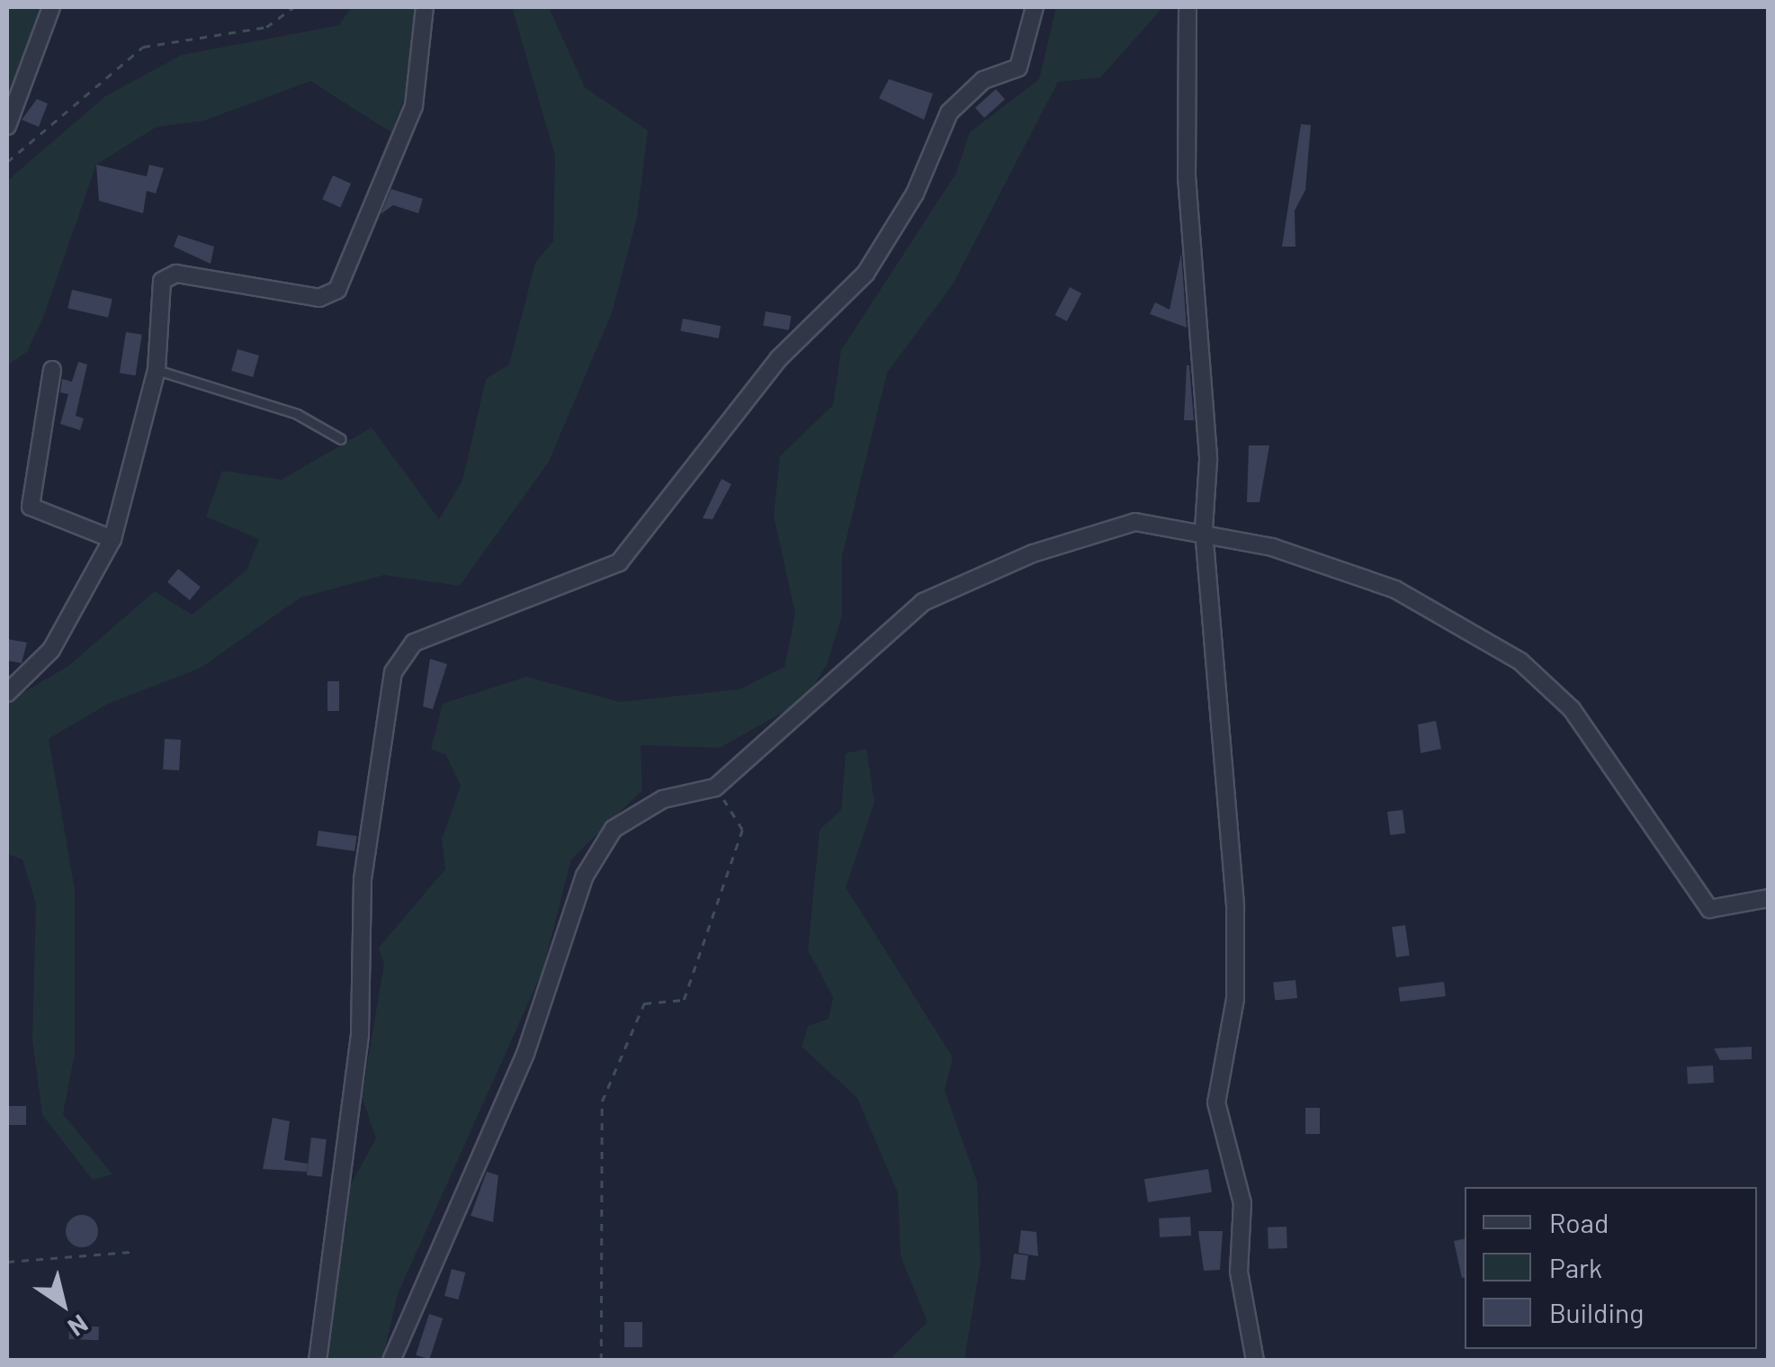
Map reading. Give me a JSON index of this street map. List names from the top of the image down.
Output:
{
  "legend": ["Road", "Park", "Building"],
  "north": "bottom right"
}
